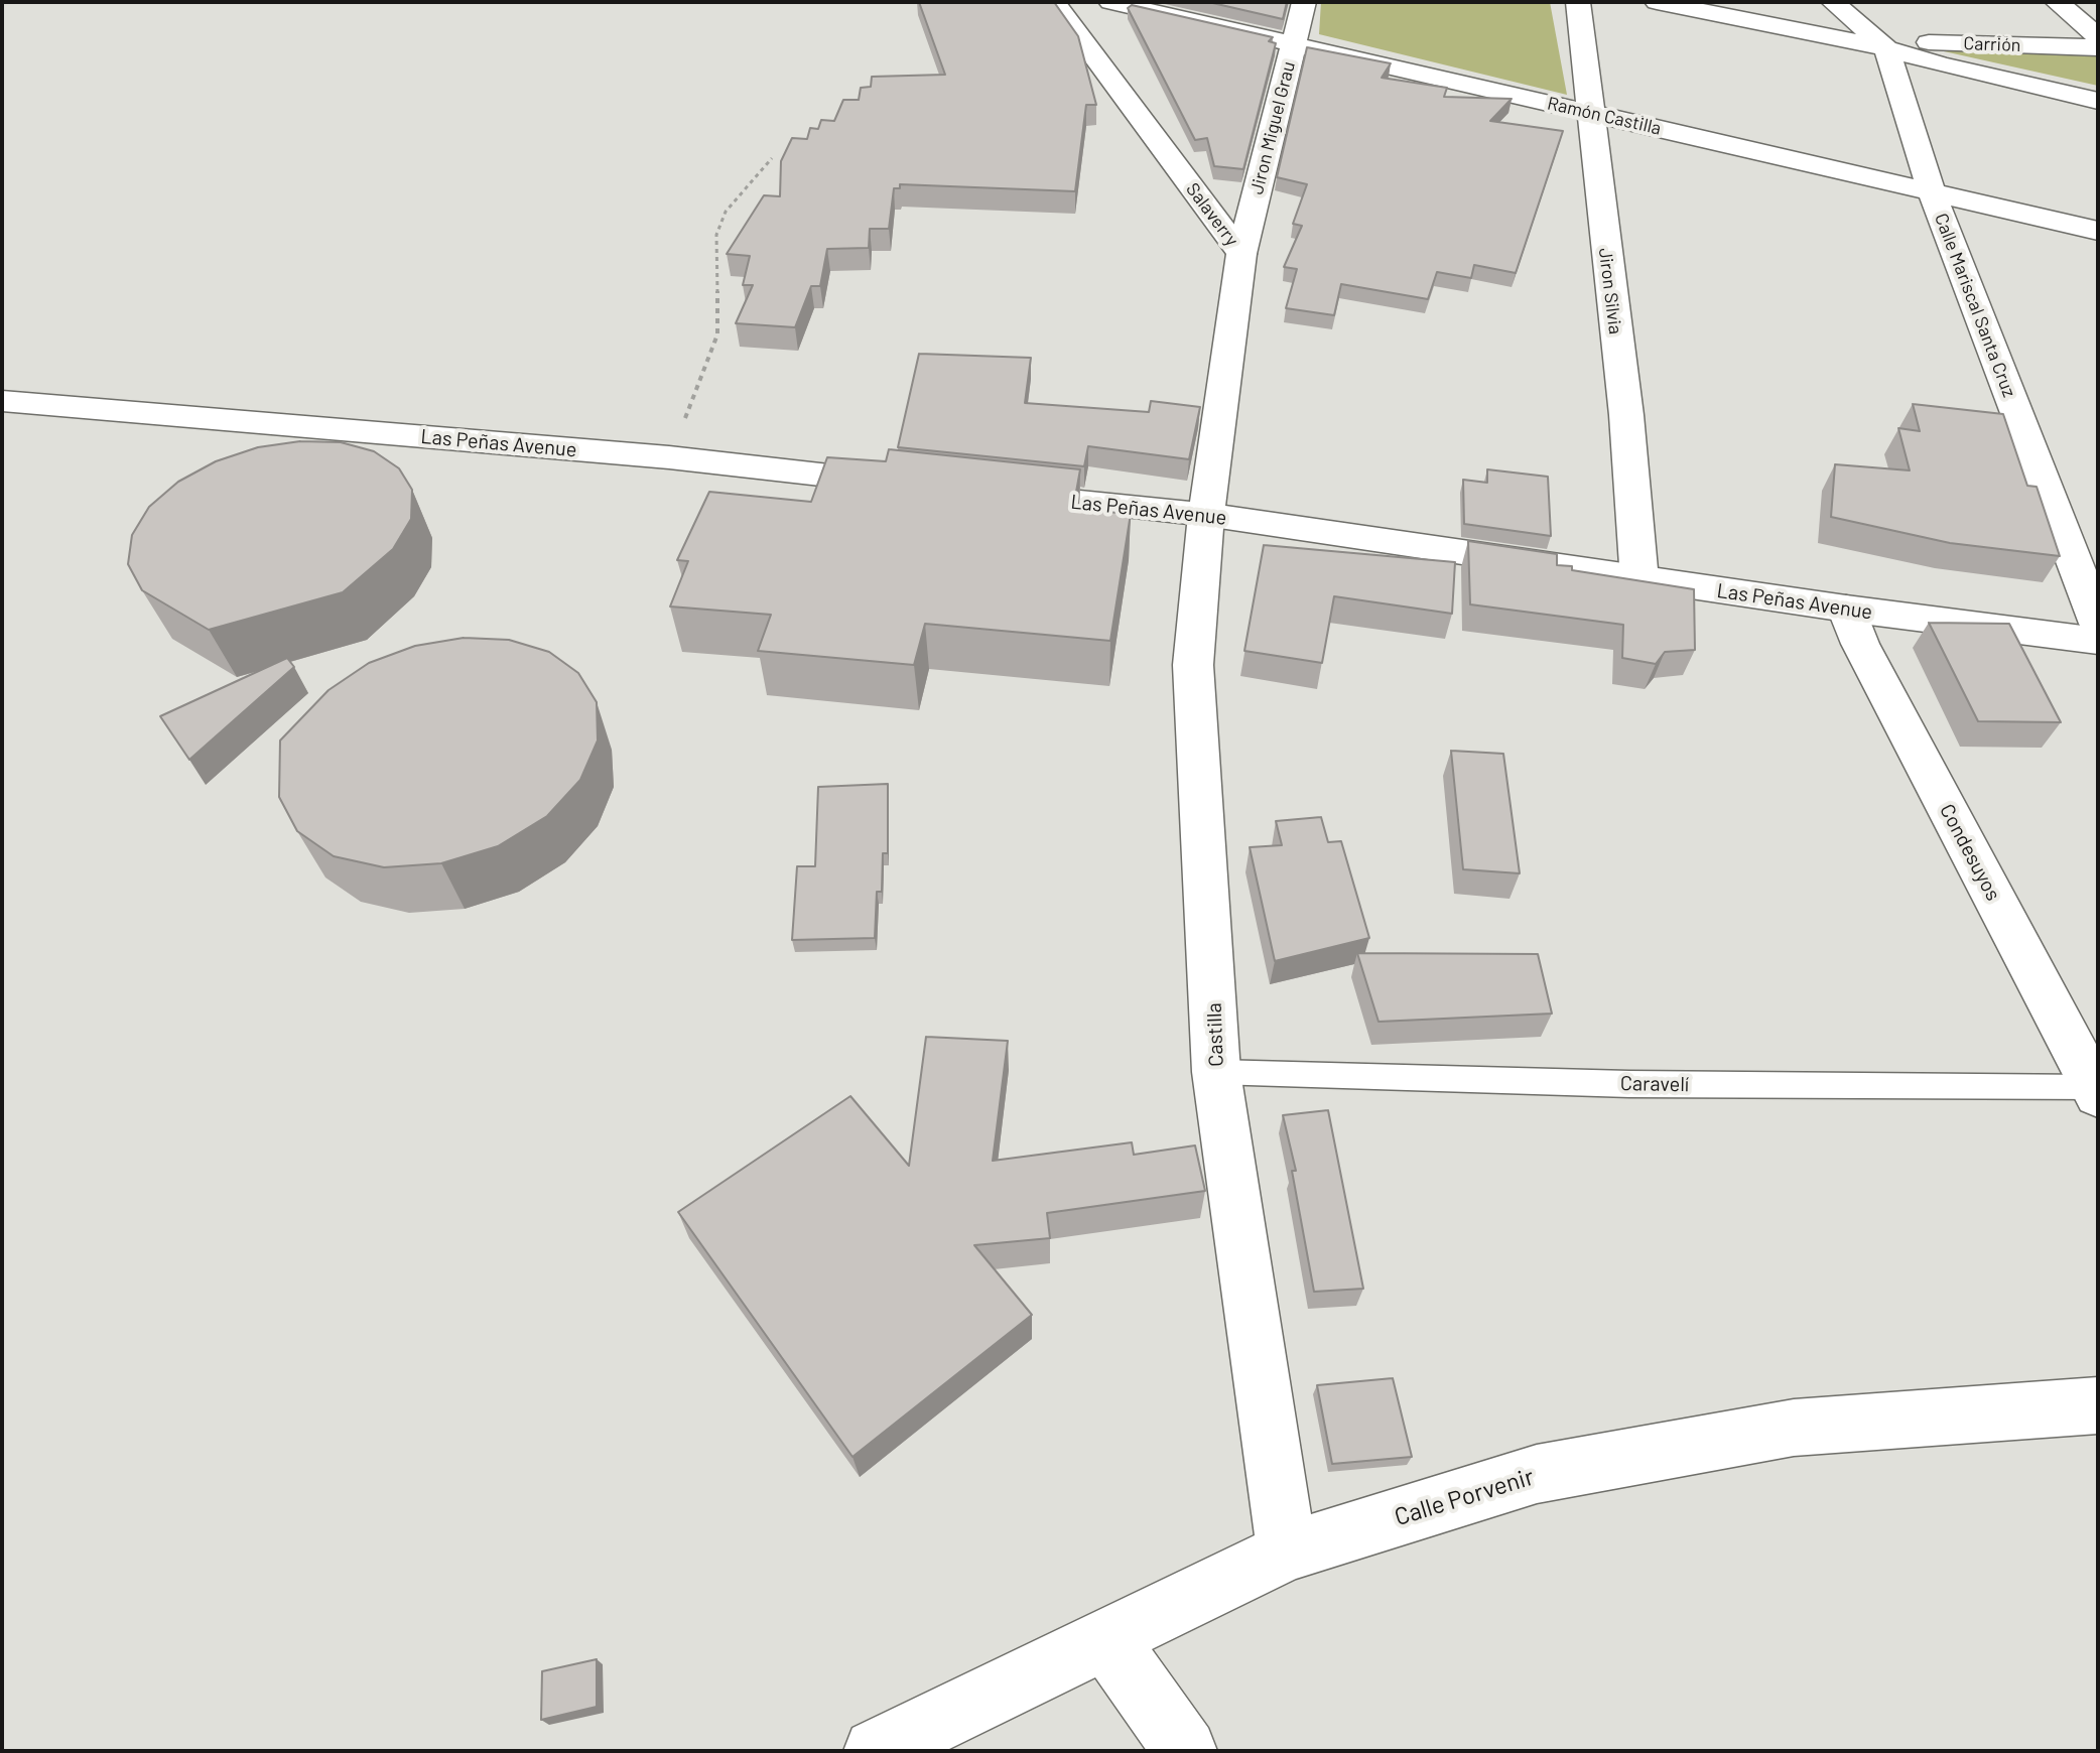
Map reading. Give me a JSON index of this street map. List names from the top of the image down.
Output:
{
  "streets": {
    "street": [
      "Carrión",
      "Ramón Castilla",
      "Jiron Miguel Grau",
      "Salaverry",
      "Jiron Silvia",
      "Calle Mariscal Santa Cruz",
      "Las Peñas Avenue",
      "Condesuyos",
      "Castilla",
      "Calle Porvenir"
    ],
    "lane": ["Caravelí"]
  },
  "crossings": [
    ["Carrión", "Calle Mariscal Santa Cruz"],
    ["Ramón Castilla", "Jiron Miguel Grau"],
    ["Ramón Castilla", "Jiron Silvia"],
    ["Ramón Castilla", "Calle Mariscal Santa Cruz"],
    ["Jiron Miguel Grau", "Salaverry"],
    ["Salaverry", "Las Peñas Avenue"],
    ["Salaverry", "Castilla"],
    ["Jiron Silvia", "Las Peñas Avenue"],
    ["Las Peñas Avenue", "Condesuyos"],
    ["Las Peñas Avenue", "Castilla"],
    ["Condesuyos", "Caravelí"],
    ["Castilla", "Caravelí"],
    ["Castilla", "Calle Porvenir"]
  ]
}
